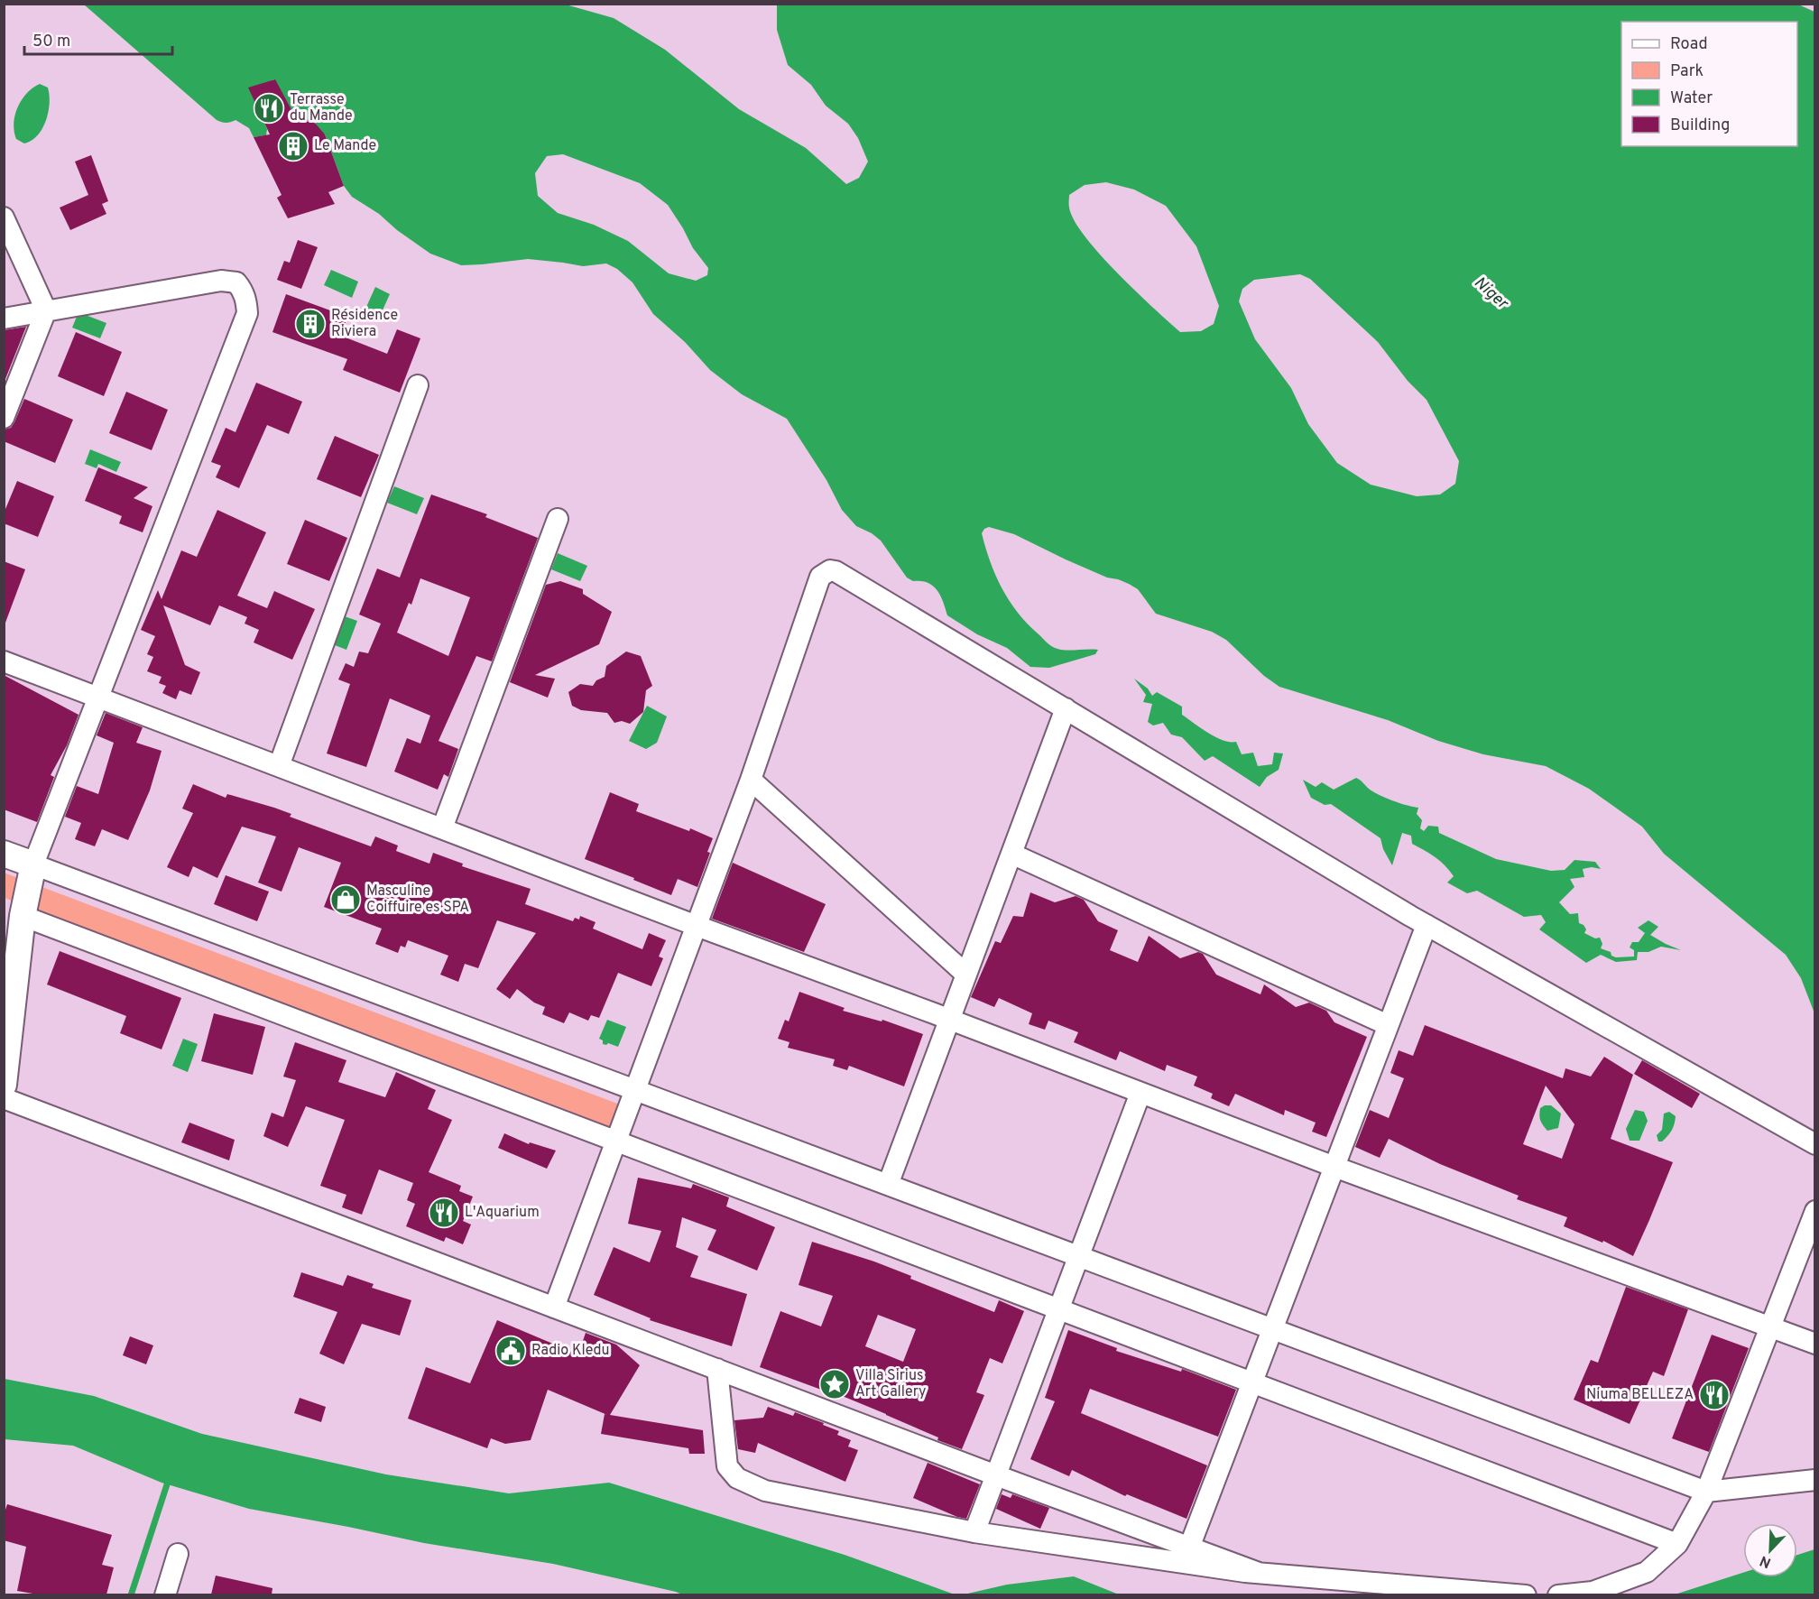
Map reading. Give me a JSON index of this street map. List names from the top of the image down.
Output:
{
  "water": ["Niger"],
  "places": {
    "restaurant": ["Terrasse du Mande", "L'Aquarium", "Niuma BELLEZA"],
    "building": ["Le Mande", "Résidence Riviera"],
    "shop": ["Masculine Coiffuire es SPA"],
    "public building": ["Radio Kledu"],
    "place": ["Villa Sirius Art Gallery"]
  },
  "legend": [
    "Road",
    "Park",
    "Water",
    "Building"
  ],
  "scale_bar": "50 m",
  "north": "bottom left"
}
